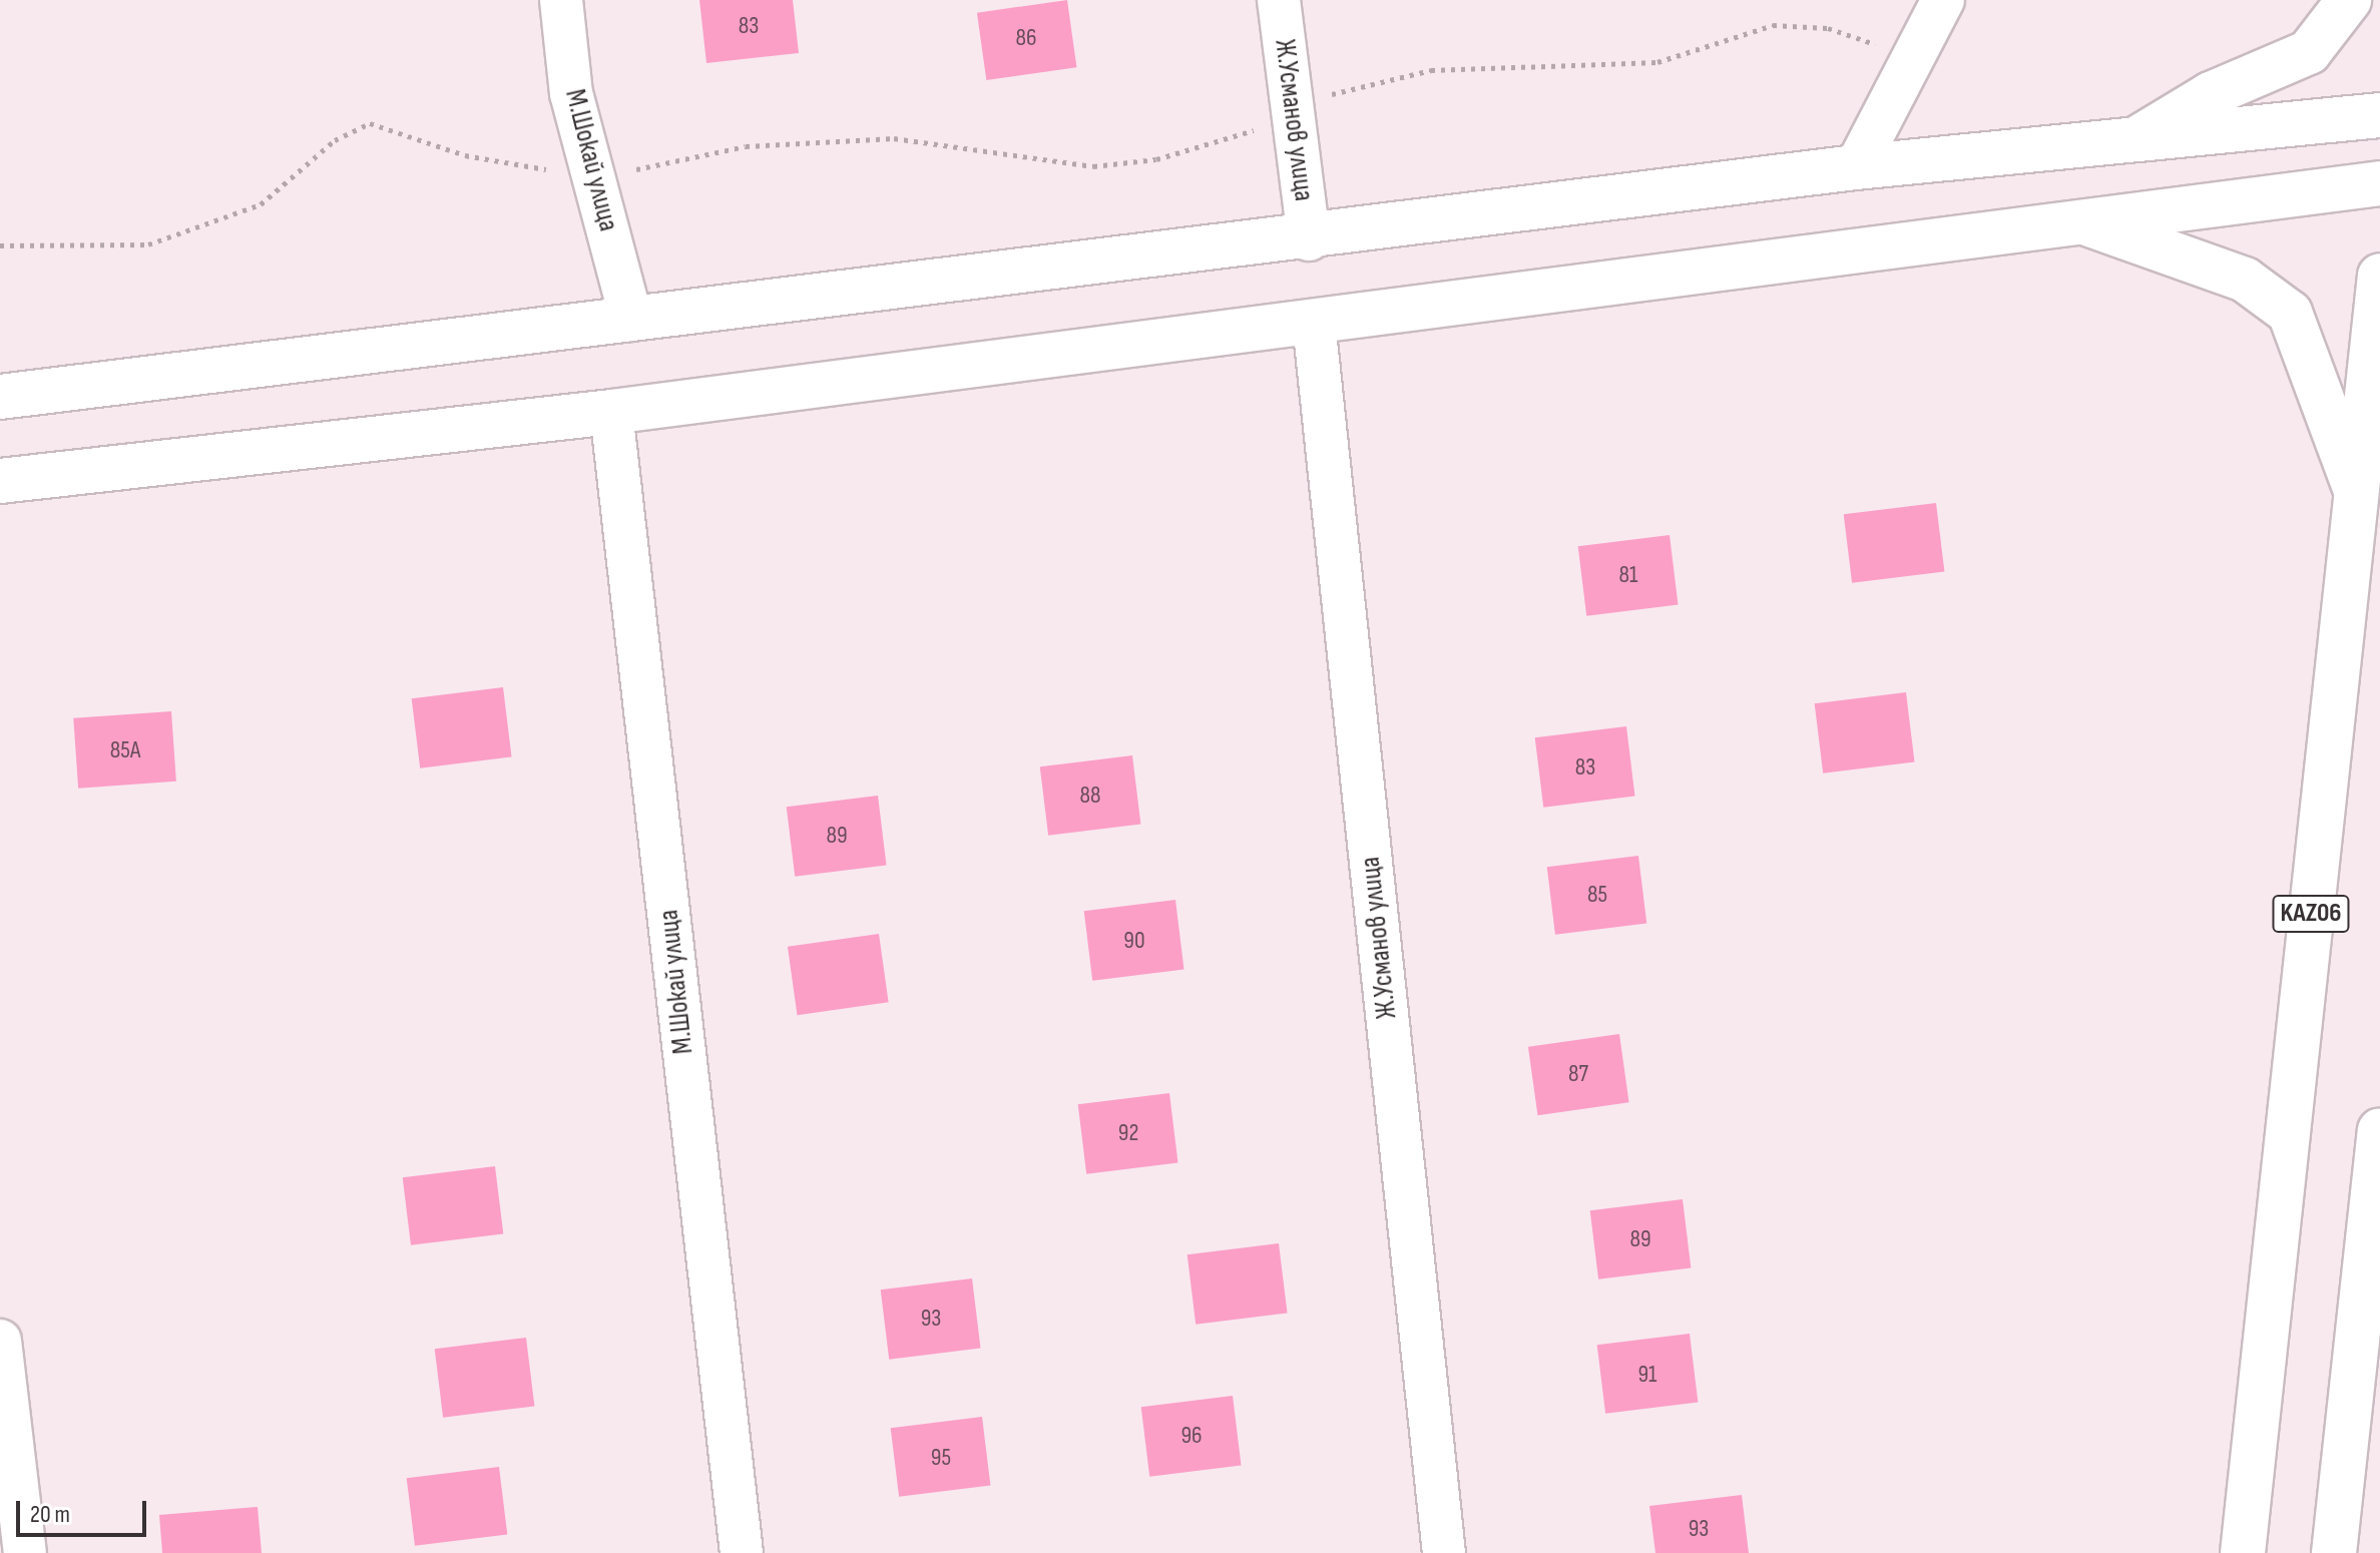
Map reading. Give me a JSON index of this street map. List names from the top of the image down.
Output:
{
  "streets": {
    "main road": ["KАZ06"],
    "street": ["Ж.Усманов улица", "М.Шокай улица"]
  },
  "house_numbers": [
    "83",
    "86",
    "81",
    "85А",
    "83",
    "88",
    "89",
    "85",
    "90",
    "87",
    "92",
    "89",
    "93",
    "91",
    "96",
    "95",
    "93"
  ],
  "scale_bar": "20 m"
}
